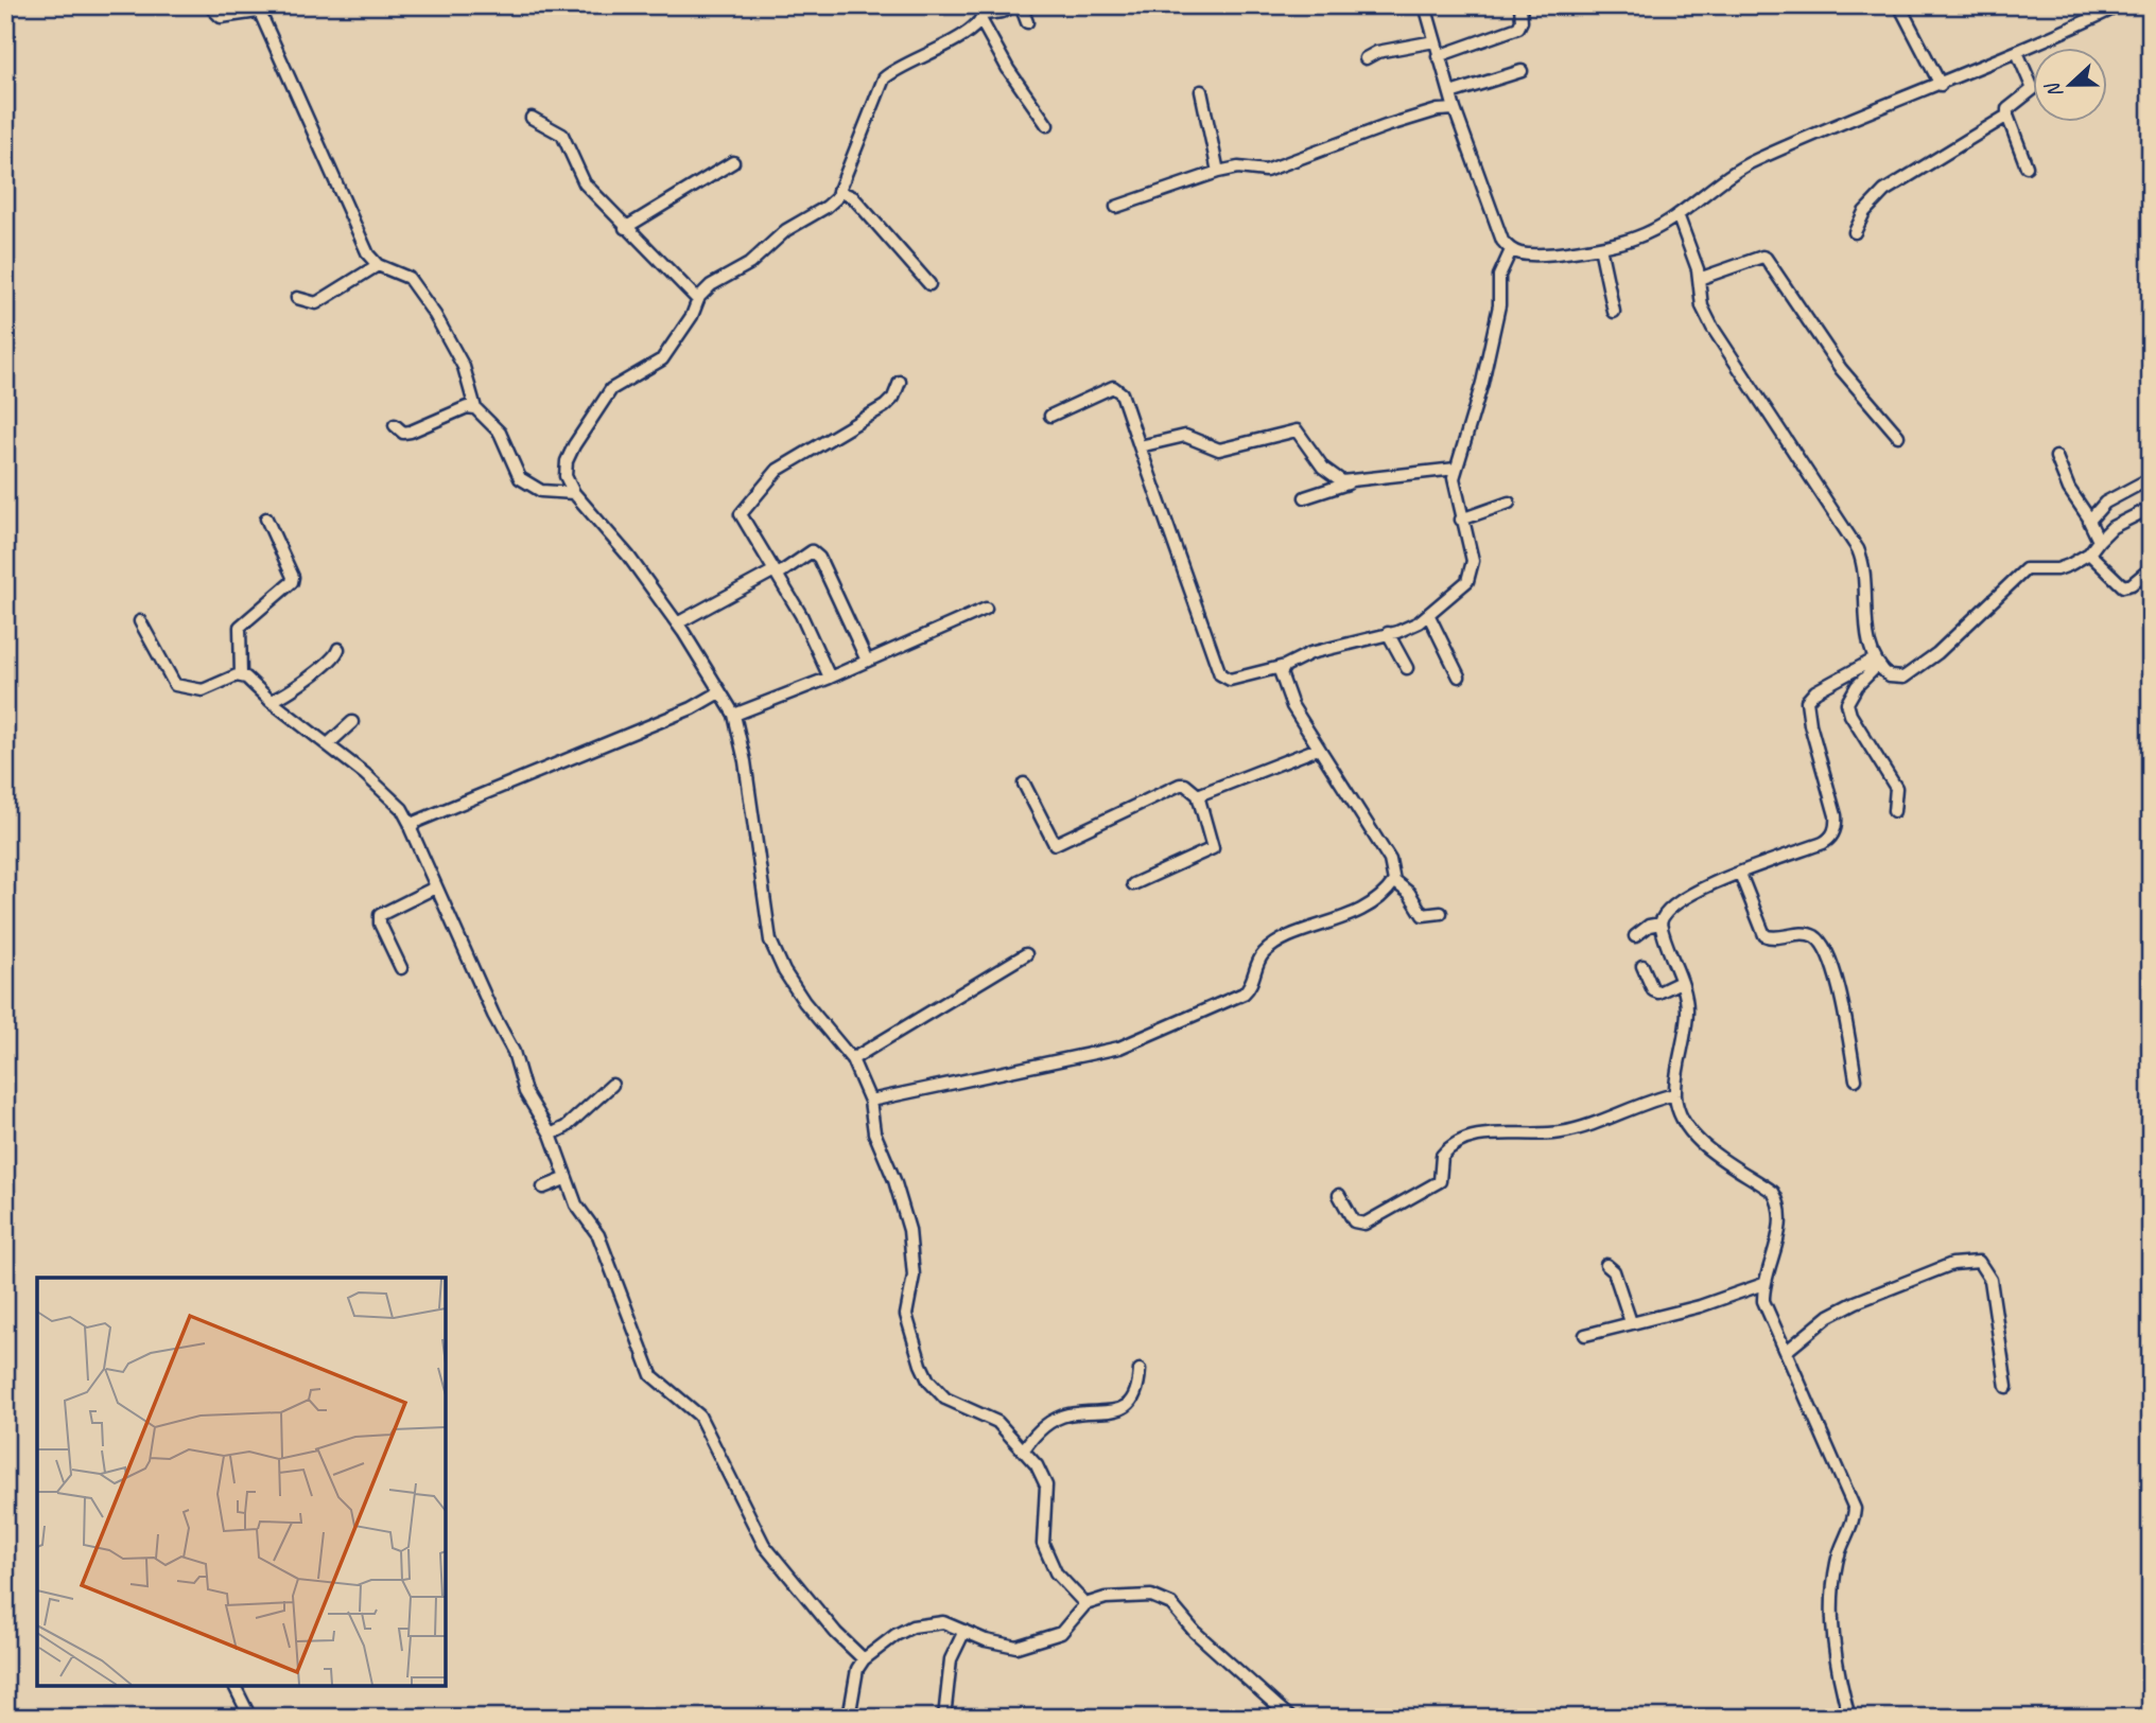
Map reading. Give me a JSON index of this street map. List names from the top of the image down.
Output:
{
  "north": "left"
}
